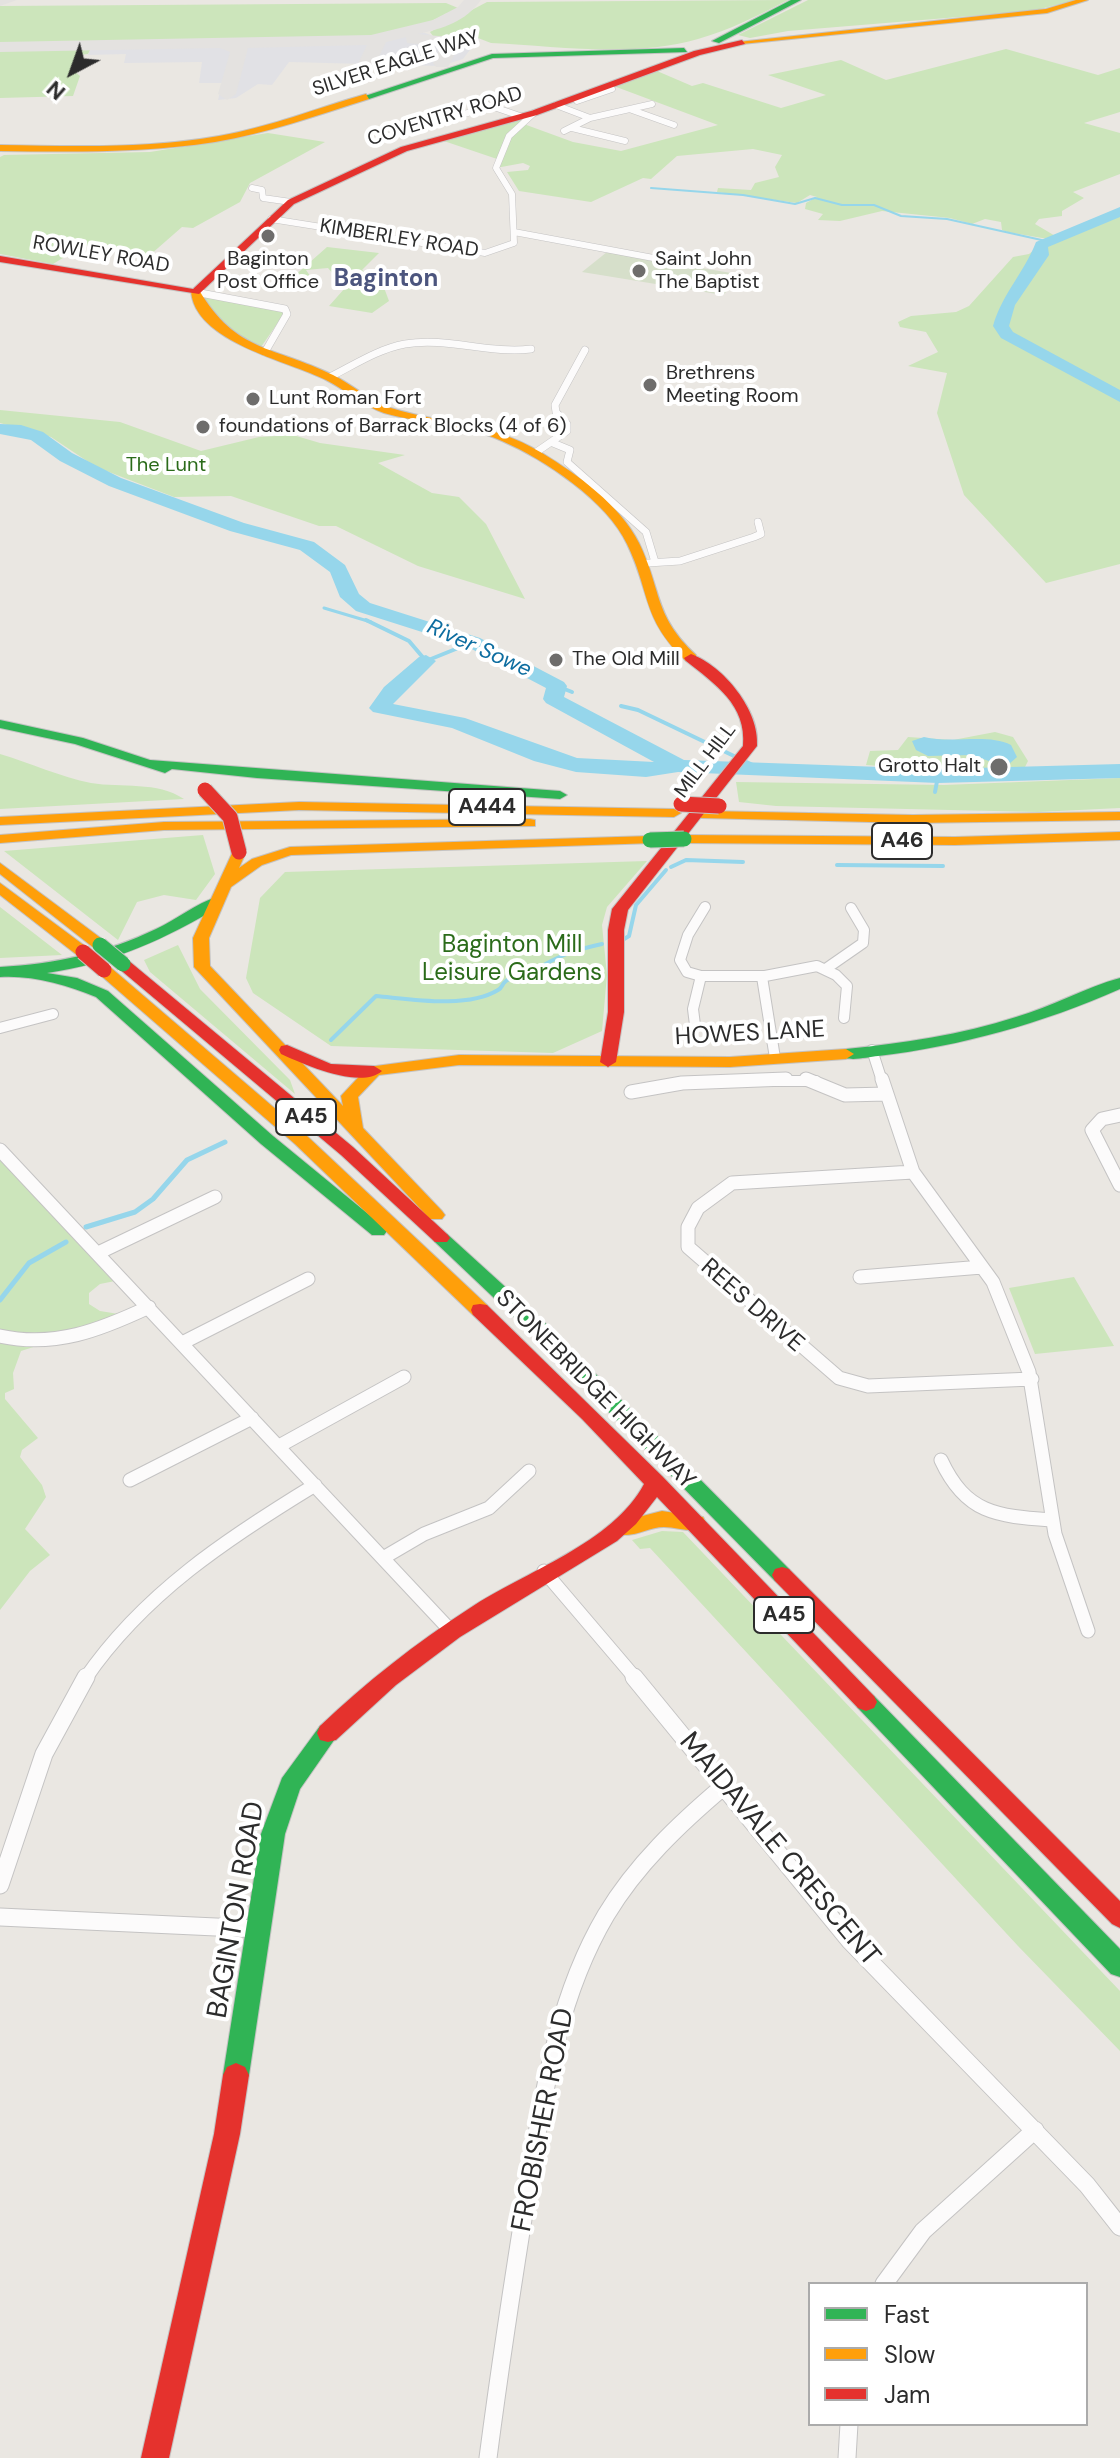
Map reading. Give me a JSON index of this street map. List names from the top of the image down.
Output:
{
  "streets": {
    "main road": [
      "SILVER EAGLE WAY",
      "COVENTRY ROAD",
      "ROWLEY ROAD",
      "MILL HILL",
      "A444",
      "A46",
      "HOWES LANE",
      "A45",
      "STONEBRIDGE HIGHWAY",
      "BAGINTON ROAD"
    ],
    "street": [
      "KIMBERLEY ROAD",
      "REES DRIVE",
      "MAIDAVALE CRESCENT",
      "FROBISHER ROAD"
    ]
  },
  "crossings": [
    ["COVENTRY ROAD", "KIMBERLEY ROAD"],
    ["COVENTRY ROAD", "ROWLEY ROAD"],
    ["MILL HILL", "HOWES LANE"],
    ["A444", "A46"],
    ["HOWES LANE", "A45"],
    ["A45", "STONEBRIDGE HIGHWAY"],
    ["STONEBRIDGE HIGHWAY", "BAGINTON ROAD"],
    ["MAIDAVALE CRESCENT", "BAGINTON ROAD"],
    ["MAIDAVALE CRESCENT", "FROBISHER ROAD"]
  ],
  "districts": ["Baginton"],
  "water": ["River Sowe"],
  "parks": ["The Lunt", "Baginton Mill Leisure Gardens"],
  "places": [
    "Baginton Post Office",
    "Saint John The Baptist",
    "Brethrens Meeting Room",
    "Lunt Roman Fort",
    "foundations of Barrack Blocks (4 of 6)",
    "The Old Mill",
    "Grotto Halt"
  ],
  "legend": ["Fast", "Slow", "Jam"],
  "north": "bottom left"
}
